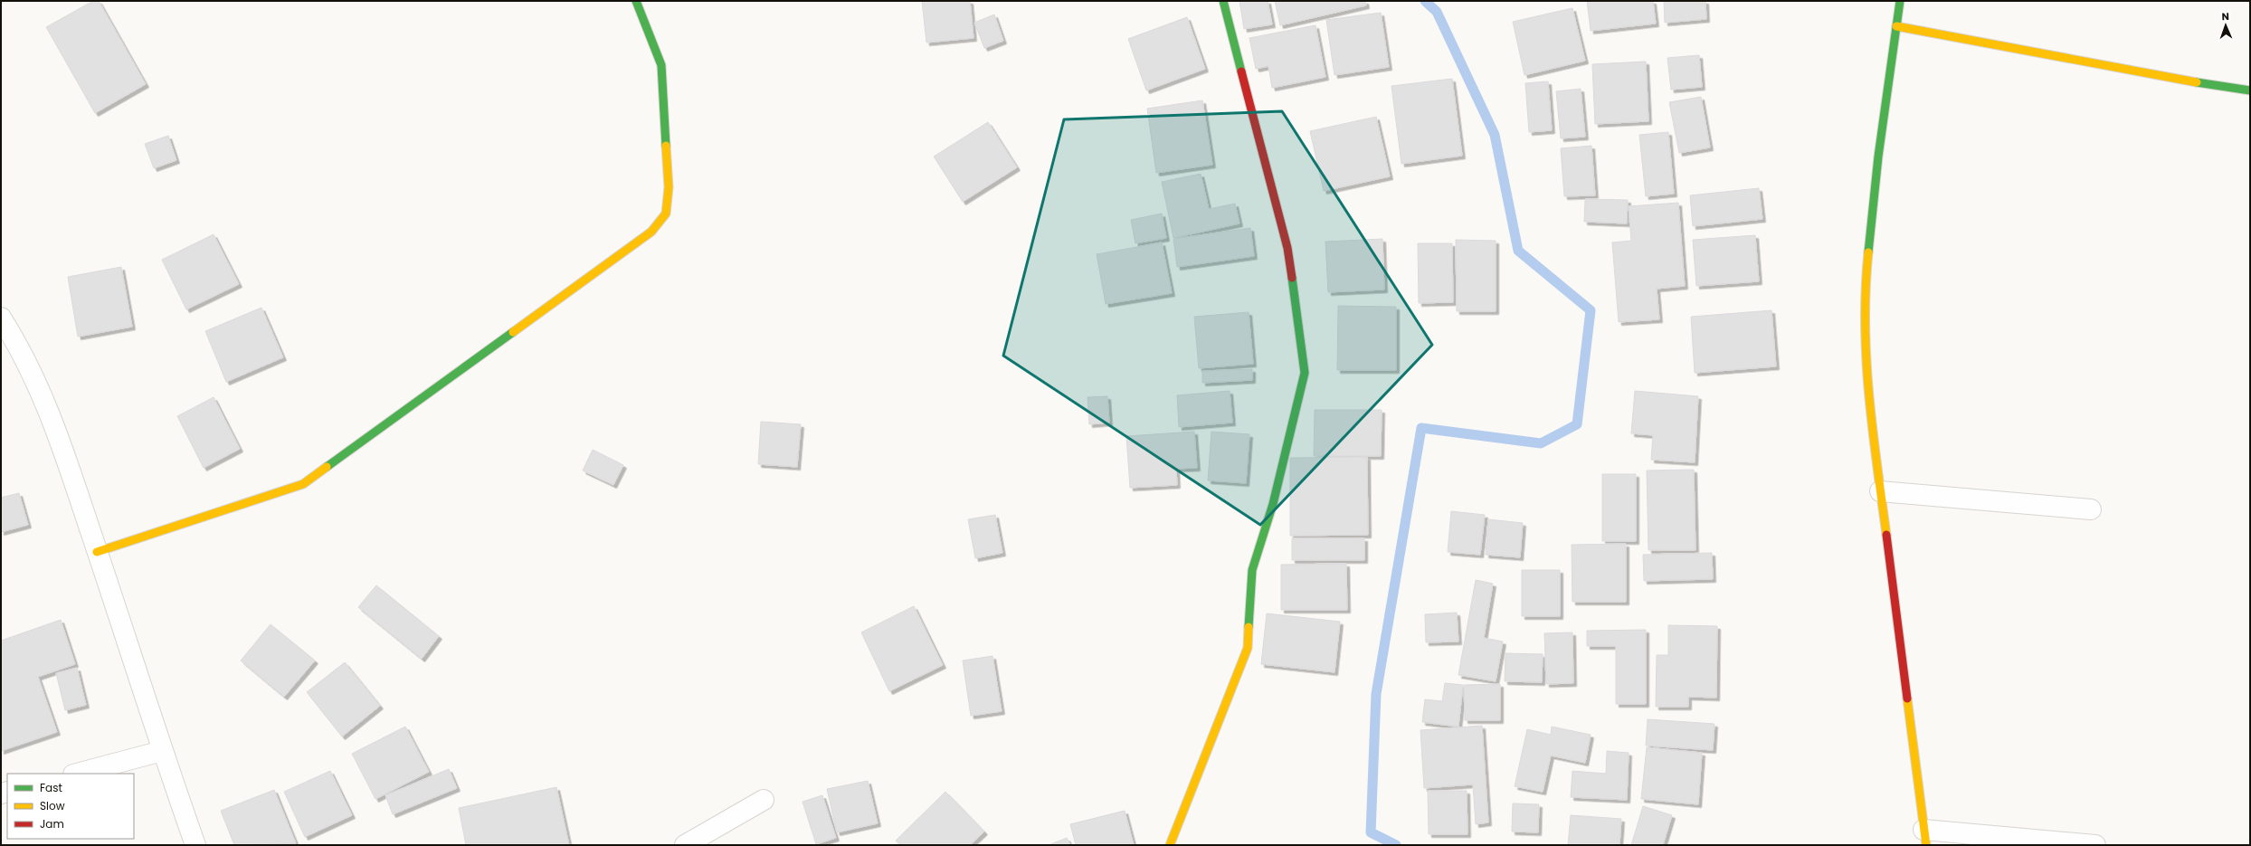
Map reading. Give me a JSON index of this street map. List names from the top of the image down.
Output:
{
  "legend": ["Fast", "Slow", "Jam"],
  "north": "top"
}
